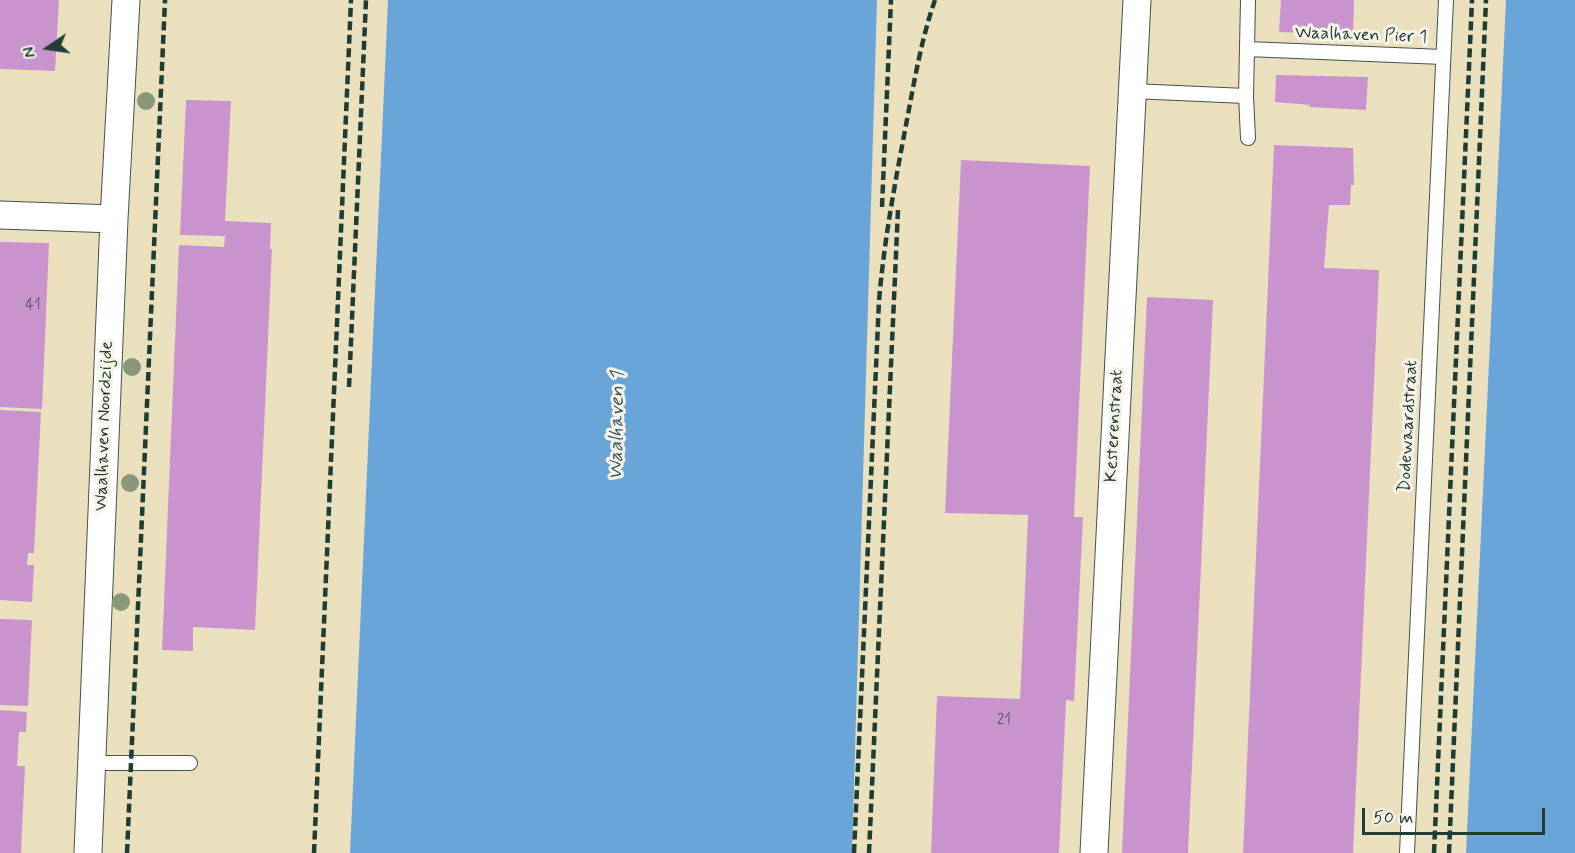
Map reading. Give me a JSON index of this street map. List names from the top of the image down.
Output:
{
  "streets": {
    "street": ["Waalhaven Noordzijde", "Kesterenstraat"],
    "lane": ["Waalhaven Pier 1", "Dodewaardstraat"]
  },
  "crossings": [
    ["Waalhaven Pier 1", "Dodewaardstraat"]
  ],
  "water": ["Waalhaven 1"],
  "house_numbers": ["41", "21"],
  "scale_bar": "50 m",
  "north": "left"
}
